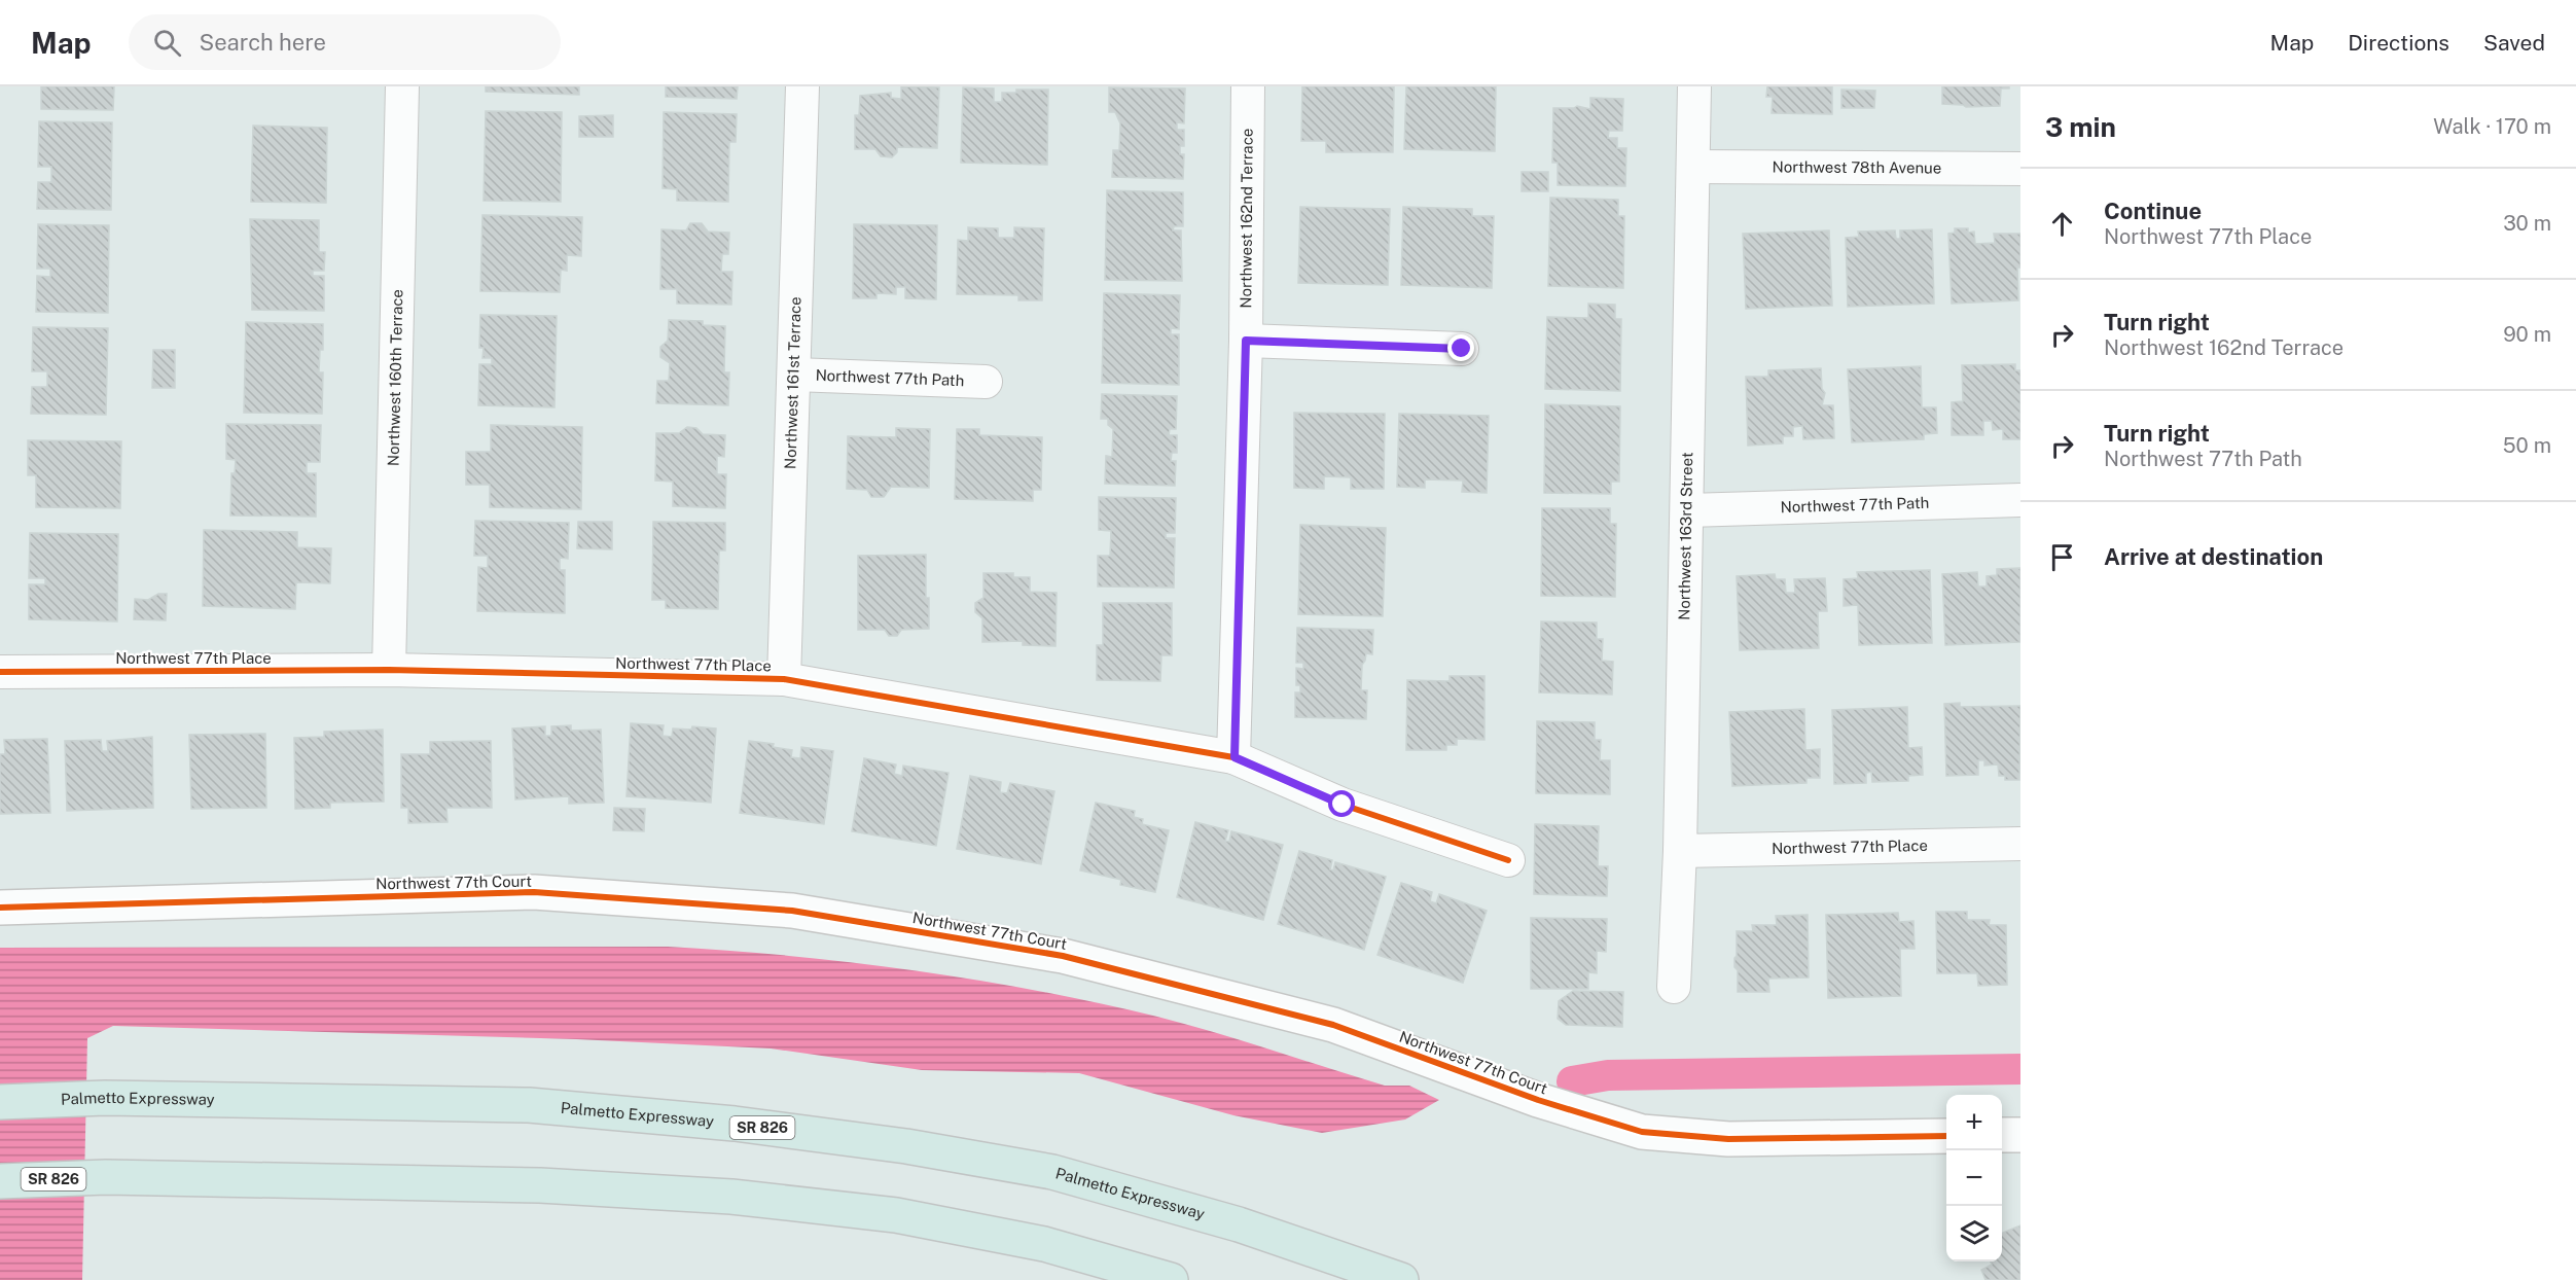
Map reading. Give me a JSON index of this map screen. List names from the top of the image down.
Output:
{
  "streets": {
    "highway": ["Palmetto Expressway", "SR 826"],
    "street": [
      "Northwest 78th Avenue",
      "Northwest 162nd Terrace",
      "Northwest 77th Path",
      "Northwest 160th Terrace",
      "Northwest 161st Terrace",
      "Northwest 163rd Street",
      "Northwest 77th Place",
      "Northwest 77th Court"
    ]
  },
  "crossings": [
    ["Northwest 78th Avenue", "Northwest 163rd Street"],
    ["Northwest 162nd Terrace", "Northwest 77th Place"],
    ["Northwest 77th Path", "Northwest 161st Terrace"],
    ["Northwest 77th Path", "Northwest 163rd Street"],
    ["Northwest 160th Terrace", "Northwest 77th Place"],
    ["Northwest 161st Terrace", "Northwest 77th Place"],
    ["Northwest 163rd Street", "Northwest 77th Place"]
  ],
  "page": {
    "header": "Map",
    "search": "Search here",
    "nav": ["Map", "Directions", "Saved"],
    "heading": ["3 min", "Walk · 170 m"],
    "list": [
      ["Continue", "Northwest 77th Place", "30 m"],
      ["Turn right", "Northwest 162nd Terrace", "90 m"],
      ["Turn right", "Northwest 77th Path", "50 m"],
      "Arrive at destination"
    ],
    "map_buttons": ["+", "−"]
  }
}
